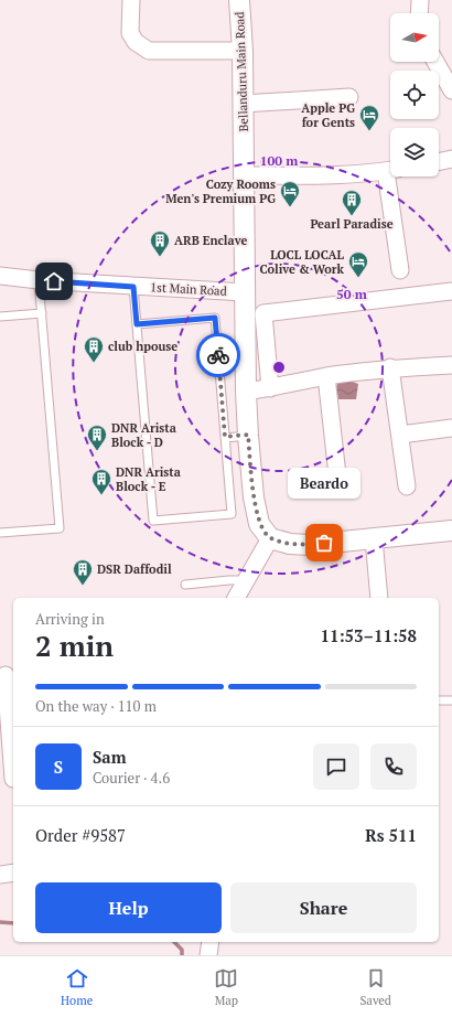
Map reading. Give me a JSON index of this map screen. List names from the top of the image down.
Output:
{
  "streets": {
    "street": ["Bellanduru Main Road", "1st Main Road"]
  },
  "crossings": [
    ["Bellanduru Main Road", "1st Main Road"]
  ],
  "places": {
    "hotel": ["Apple PG for Gents", "Cozy Rooms Men's Premium PG", "LOCL LOCAL Colive & Work"],
    "building": [
      "Pearl Paradise",
      "ARB Enclave",
      "club hpouse",
      "DNR Arista Block - D",
      "DNR Arista Block - E",
      "DSR Daffodil"
    ],
    "other": ["Beardo"]
  },
  "north": "right",
  "page": {
    "bubble": "Beardo",
    "heading": ["2 min", "Arriving in", "11:53–11:58"],
    "panel": [
      "Sam",
      "Courier · 4.6",
      "Order #9587",
      "Rs 511"
    ],
    "bar": "On the way · 110 m",
    "round": "S",
    "buttons": ["Help", "Share"],
    "tabs": ["Home", "Map", "Saved"]
  },
  "rings": ["100 m", "50 m"]
}
